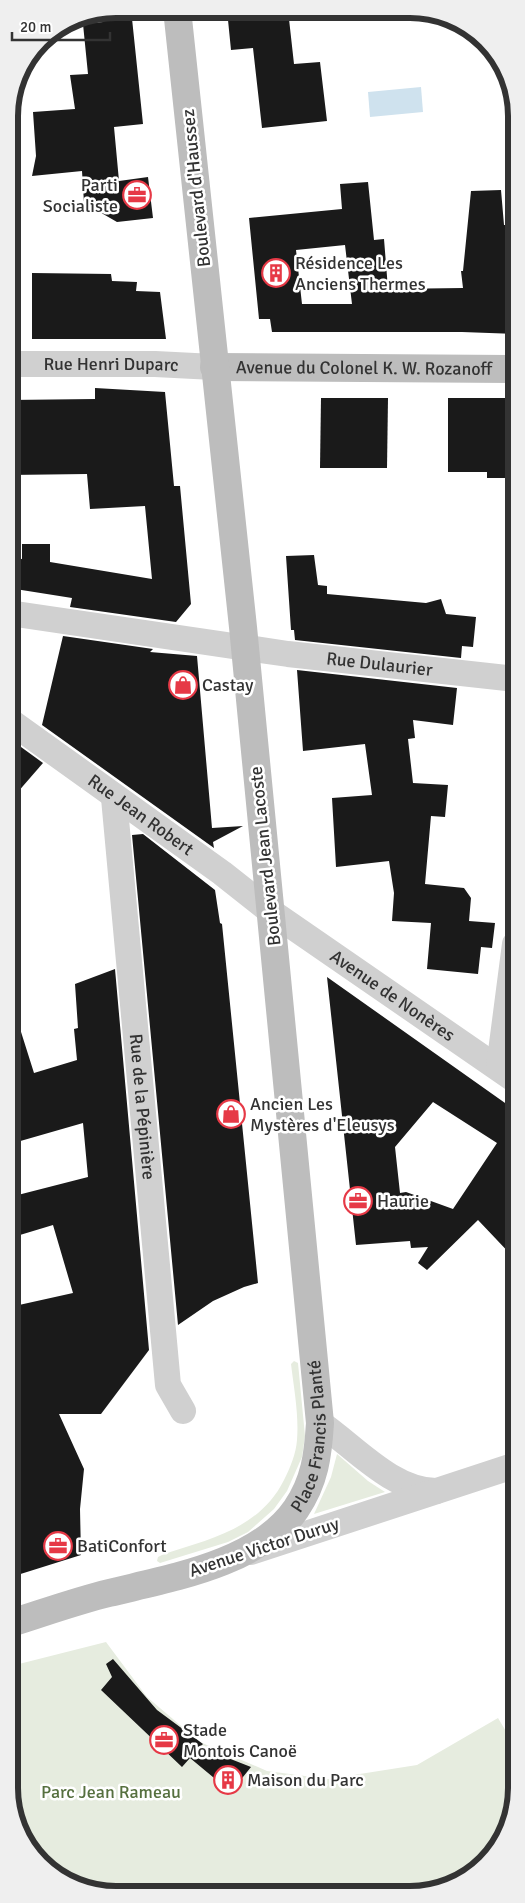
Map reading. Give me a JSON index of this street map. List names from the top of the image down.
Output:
{
  "streets": {
    "main road": [
      "Boulevard d'Haussez",
      "Avenue du Colonel K. W. Rozanoff",
      "Boulevard Jean Lacoste",
      "Place Francis Planté",
      "Avenue Victor Duruy"
    ],
    "street": [
      "Rue Henri Duparc",
      "Rue Dulaurier",
      "Rue Jean Robert",
      "Avenue de Nonères",
      "Rue de la Pépinière"
    ]
  },
  "crossings": [
    ["Boulevard d'Haussez", "Rue Henri Duparc"],
    ["Boulevard d'Haussez", "Avenue du Colonel K. W. Rozanoff"],
    ["Boulevard d'Haussez", "Boulevard Jean Lacoste"],
    ["Rue Henri Duparc", "Avenue du Colonel K. W. Rozanoff"],
    ["Rue Henri Duparc", "Boulevard Jean Lacoste"],
    ["Avenue du Colonel K. W. Rozanoff", "Boulevard Jean Lacoste"],
    ["Rue Dulaurier", "Boulevard Jean Lacoste"],
    ["Rue Jean Robert", "Boulevard Jean Lacoste"],
    ["Rue Jean Robert", "Avenue de Nonères"],
    ["Rue Jean Robert", "Rue de la Pépinière"],
    ["Boulevard Jean Lacoste", "Avenue de Nonères"],
    ["Boulevard Jean Lacoste", "Place Francis Planté"],
    ["Place Francis Planté", "Avenue Victor Duruy"]
  ],
  "parks": ["Parc Jean Rameau"],
  "places": {
    "office": [
      "Parti Socialiste",
      "Haurie",
      "BatiConfort",
      "Stade Montois Canoë"
    ],
    "building": ["Résidence Les Anciens Thermes", "Maison du Parc"],
    "shop": ["Castay", "Ancien Les Mystères d'Eleusys"]
  },
  "scale_bar": "20 m"
}
